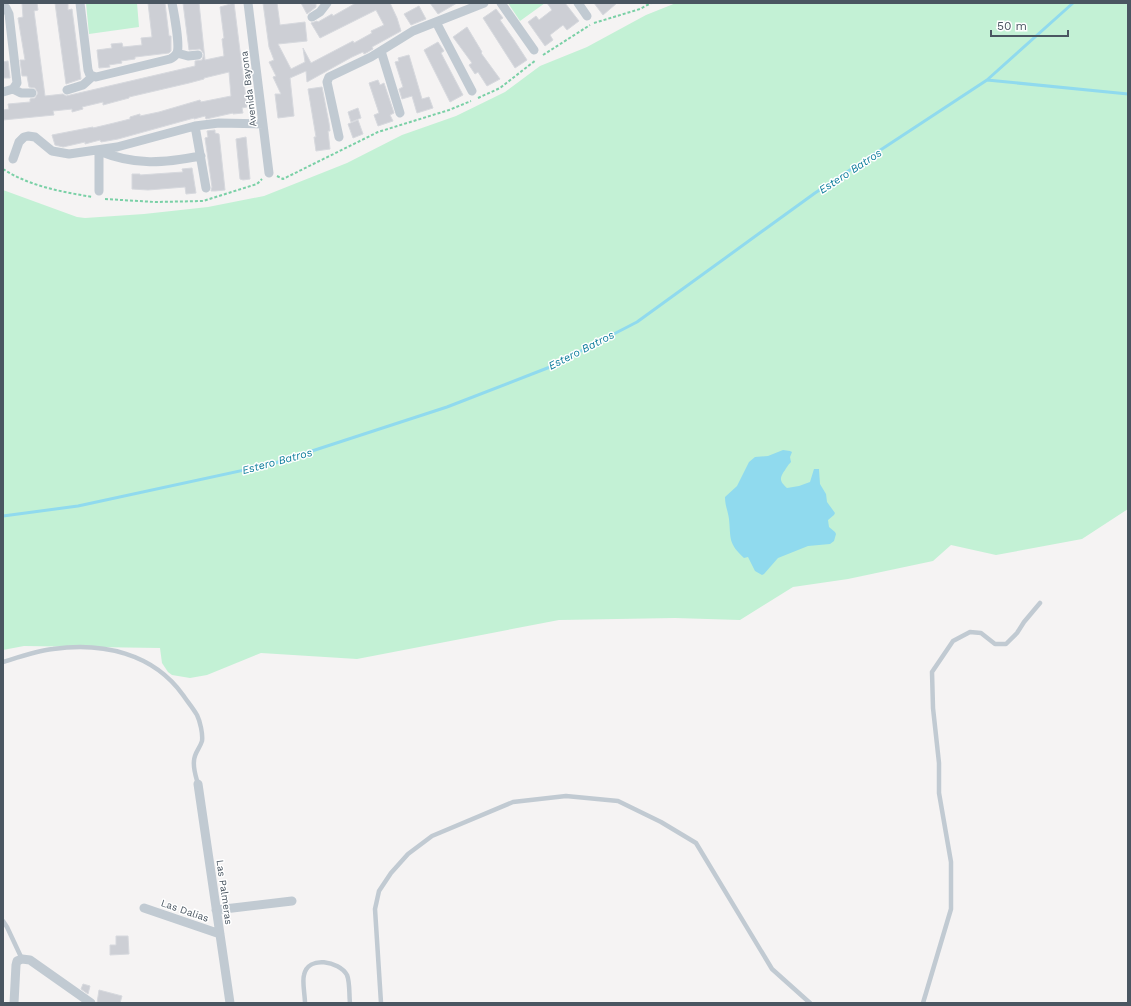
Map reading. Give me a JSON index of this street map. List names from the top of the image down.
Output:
{
  "streets": {
    "street": ["Avenida Bayona", "Las Palmeras", "Las Dalias"]
  },
  "crossings": [
    ["Las Palmeras", "Las Dalias"]
  ],
  "water": ["Estero Batros"],
  "scale_bar": "50 m"
}
